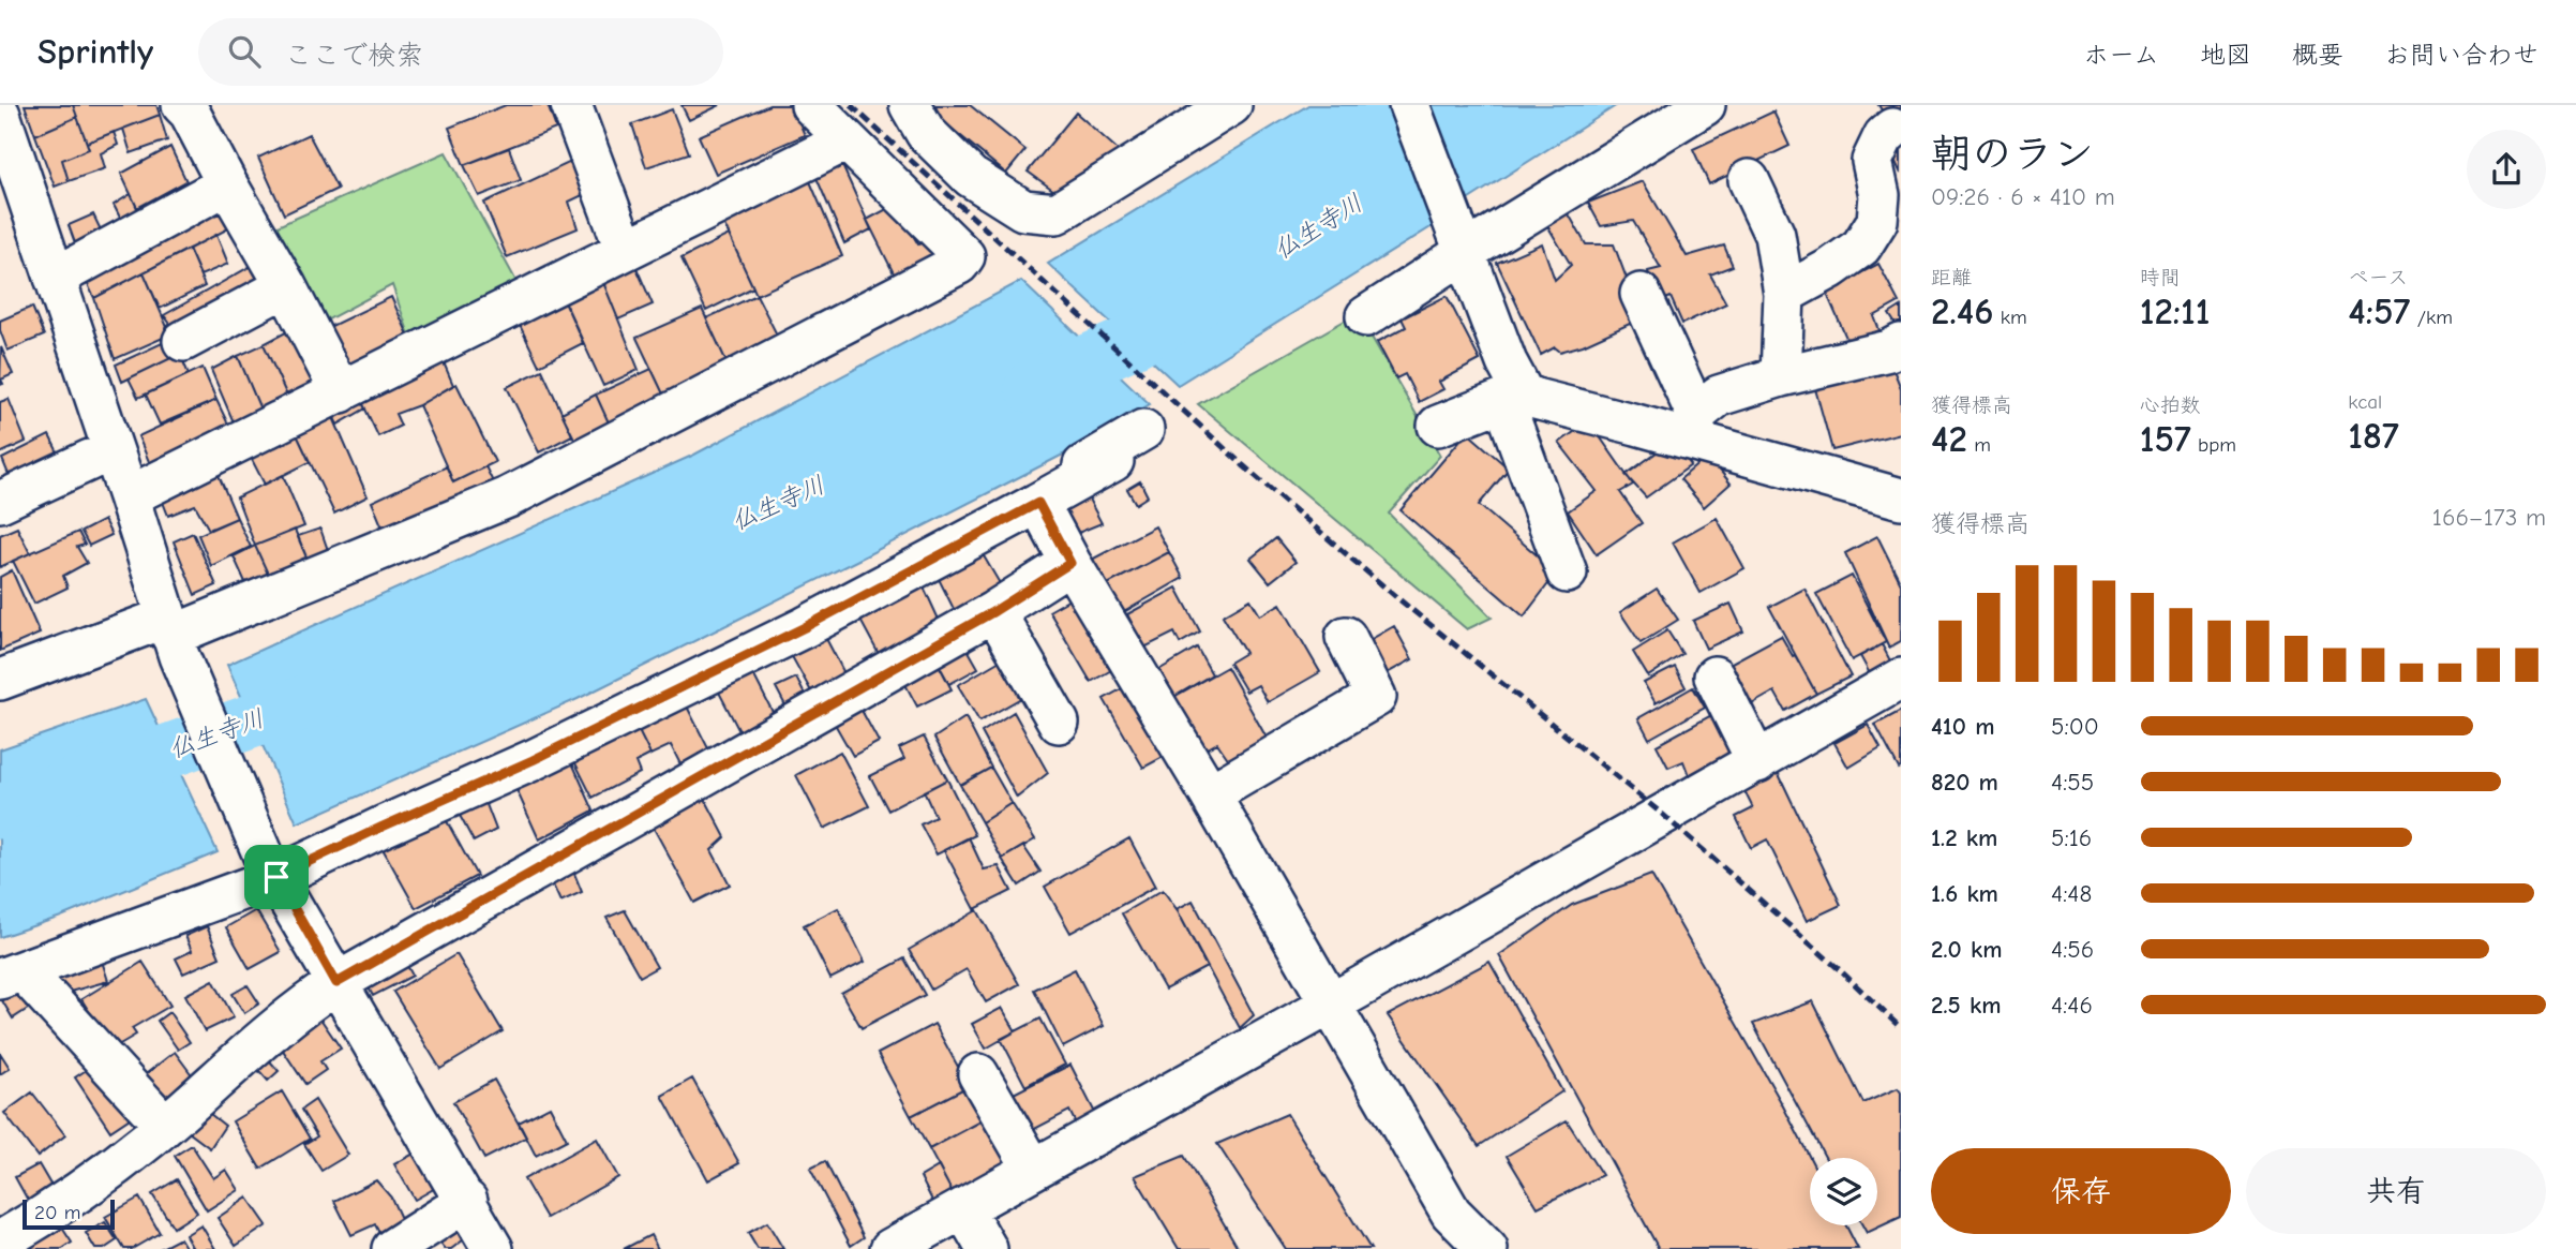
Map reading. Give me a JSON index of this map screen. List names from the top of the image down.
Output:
{
  "water": ["仏生寺川"],
  "scale_bar": "20 m",
  "page": {
    "header": "Sprintly",
    "search": "ここで検索",
    "nav": [
      "ホーム",
      "地図",
      "概要",
      "お問い合わせ"
    ],
    "heading": ["朝のラン", "09:26 · 6 × 410 m"],
    "stats": [
      ["距離", "2.46 km"],
      ["時間", "12:11"],
      ["ペース", "4:57 /km"],
      ["獲得標高", "42 m"],
      ["心拍数", "157 bpm"],
      ["kcal", "187"]
    ],
    "chart": ["獲得標高", "166–173 m"],
    "list": [
      {
        "name": "410 m",
        "note": "5:00"
      },
      {
        "name": "820 m",
        "note": "4:55"
      },
      {
        "name": "1.2 km",
        "note": "5:16"
      },
      {
        "name": "1.6 km",
        "note": "4:48"
      },
      {
        "name": "2.0 km",
        "note": "4:56"
      },
      {
        "name": "2.5 km",
        "note": "4:46"
      }
    ],
    "buttons": ["保存", "共有"],
    "scale": "20 m"
  }
}
